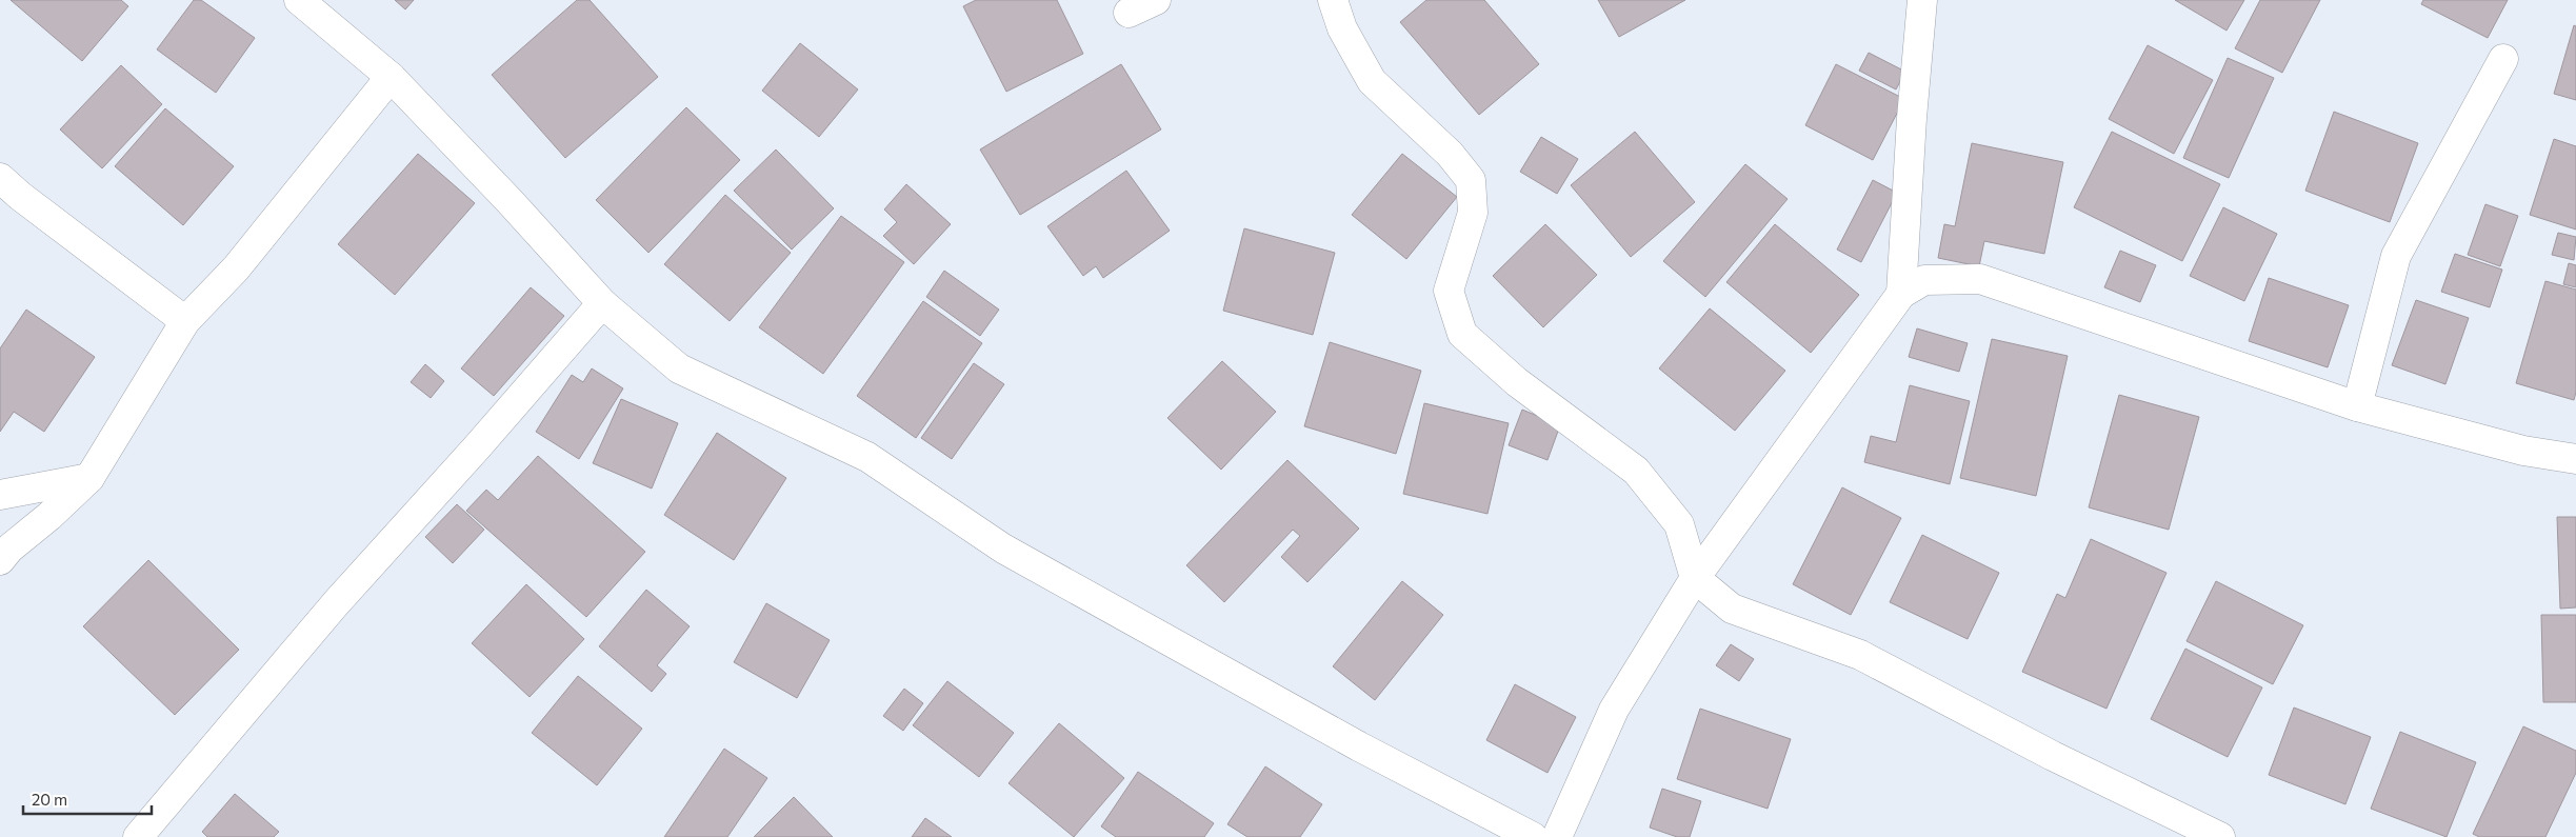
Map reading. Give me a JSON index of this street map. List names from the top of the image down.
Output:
{
  "scale_bar": "20 m"
}
